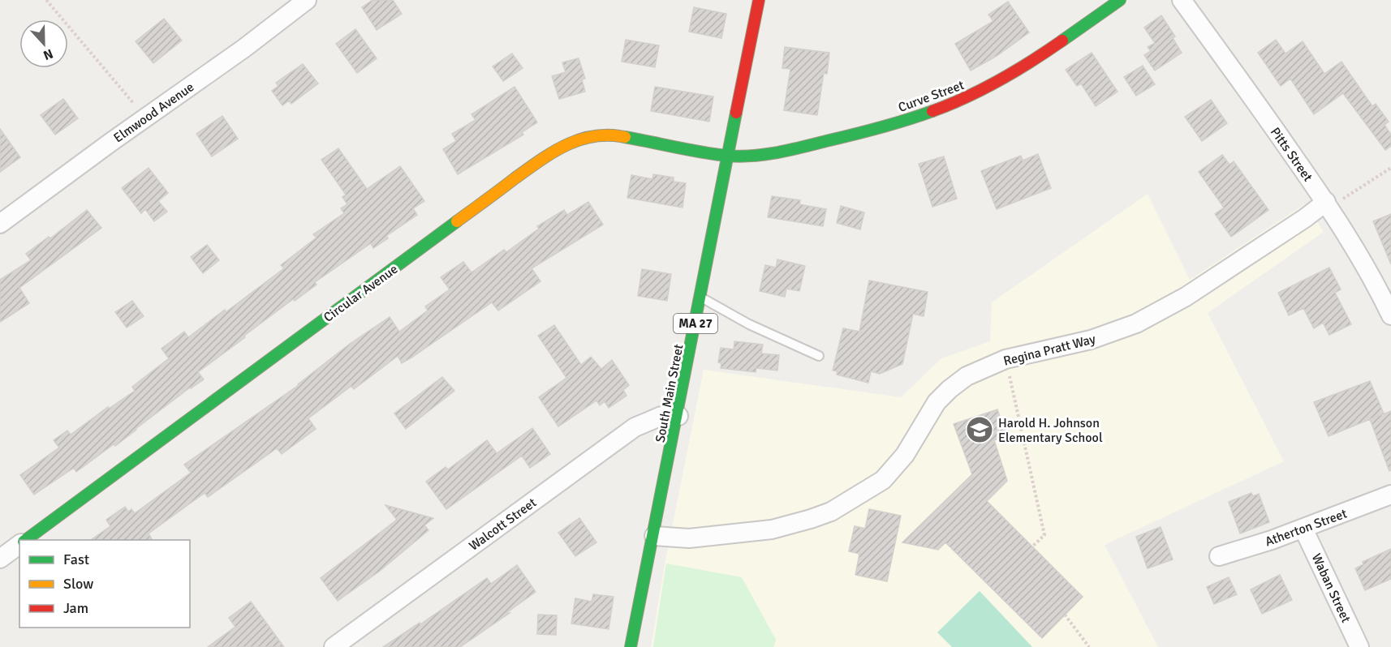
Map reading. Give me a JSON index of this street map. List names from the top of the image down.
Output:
{
  "streets": {
    "street": [
      "Curve Street",
      "Elmwood Avenue",
      "Pitts Street",
      "Circular Avenue",
      "MA 27",
      "Regina Pratt Way",
      "South Main Street",
      "Walcott Street",
      "Atherton Street",
      "Waban Street"
    ]
  },
  "crossings": [
    ["Curve Street", "Circular Avenue"],
    ["Curve Street", "South Main Street"],
    ["Pitts Street", "Regina Pratt Way"],
    ["Circular Avenue", "South Main Street"],
    ["Regina Pratt Way", "South Main Street"],
    ["South Main Street", "Walcott Street"],
    ["Atherton Street", "Waban Street"]
  ],
  "places": {
    "school or university": ["Harold H. Johnson Elementary School"]
  },
  "legend": ["Fast", "Slow", "Jam"],
  "north": "bottom"
}
